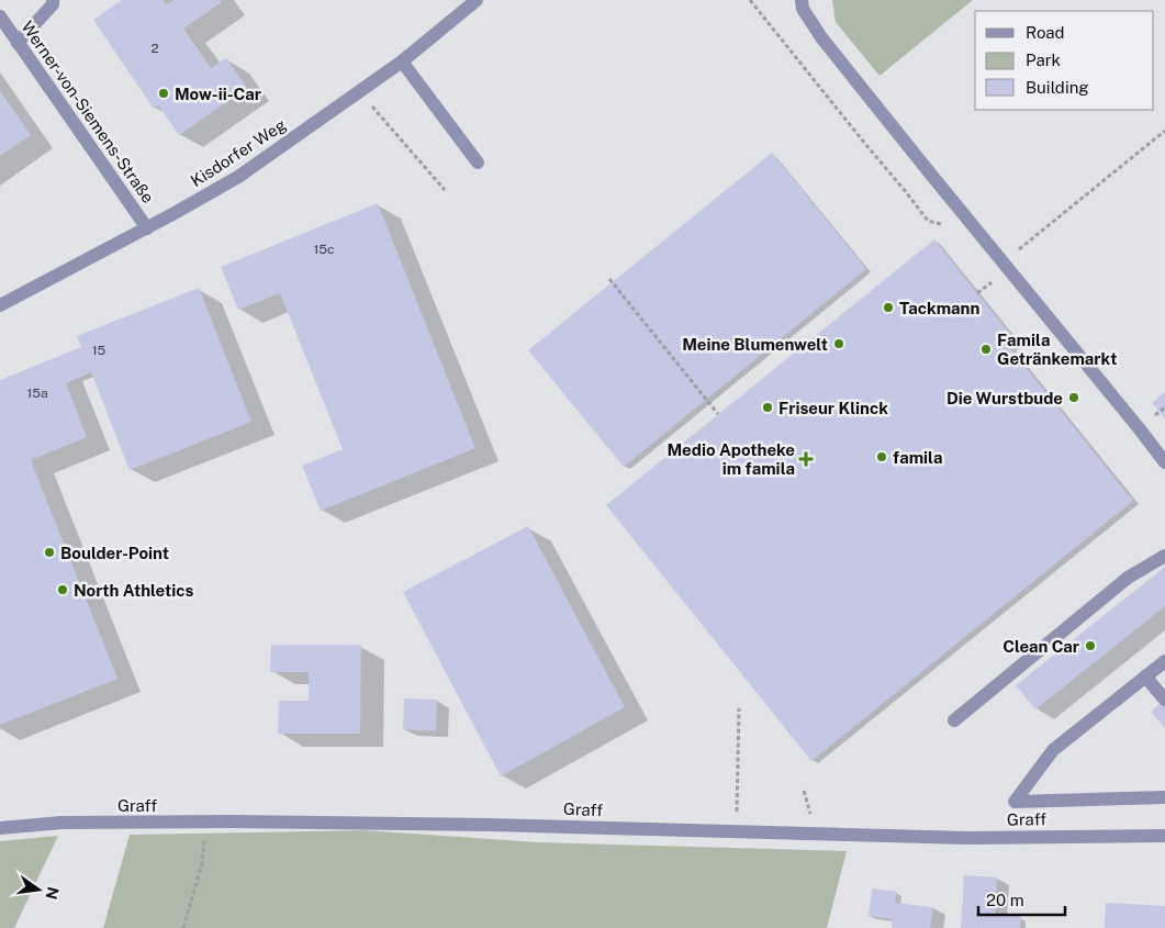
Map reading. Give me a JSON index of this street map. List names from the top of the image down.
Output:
{
  "streets": {
    "street": ["Werner-von-Siemens-Straße", "Kisdorfer Weg", "Graff"]
  },
  "crossings": [
    ["Werner-von-Siemens-Straße", "Kisdorfer Weg"]
  ],
  "places": {
    "other": [
      "Mow-ii-Car",
      "Tackmann",
      "Meine Blumenwelt",
      "Famila Getränkemarkt",
      "Die Wurstbude",
      "Friseur Klinck",
      "famila",
      "Boulder-Point",
      "North Athletics",
      "Clean Car"
    ],
    "health": ["Medio Apotheke im famila"]
  },
  "house_numbers": [
    "2",
    "15c",
    "15",
    "15a"
  ],
  "legend": ["Road", "Park", "Building"],
  "scale_bar": "20 m",
  "north": "right"
}
